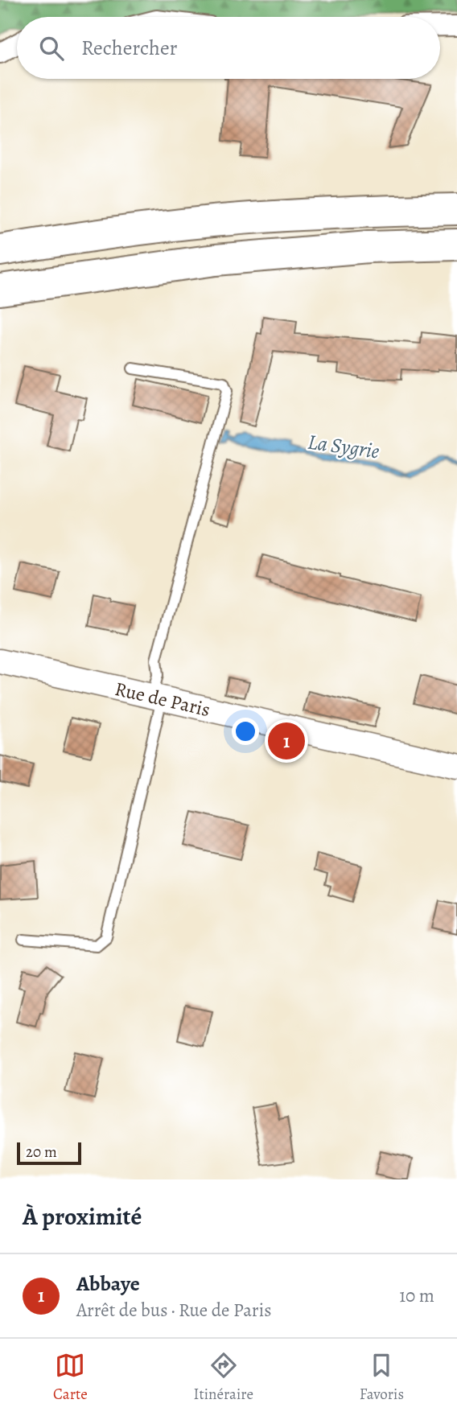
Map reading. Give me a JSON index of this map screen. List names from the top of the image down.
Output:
{
  "streets": {
    "street": ["Rue de Paris"]
  },
  "water": ["La Sygrie"],
  "scale_bar": "20 m",
  "page": {
    "search": "Rechercher",
    "pins": "1",
    "scale": "20 m",
    "heading": "À proximité",
    "list": [
      {
        "mark": "1",
        "name": "Abbaye",
        "note": "Arrêt de bus · Rue de Paris",
        "value": "10 m"
      }
    ],
    "nav": ["Carte", "Itinéraire", "Favoris"]
  }
}
